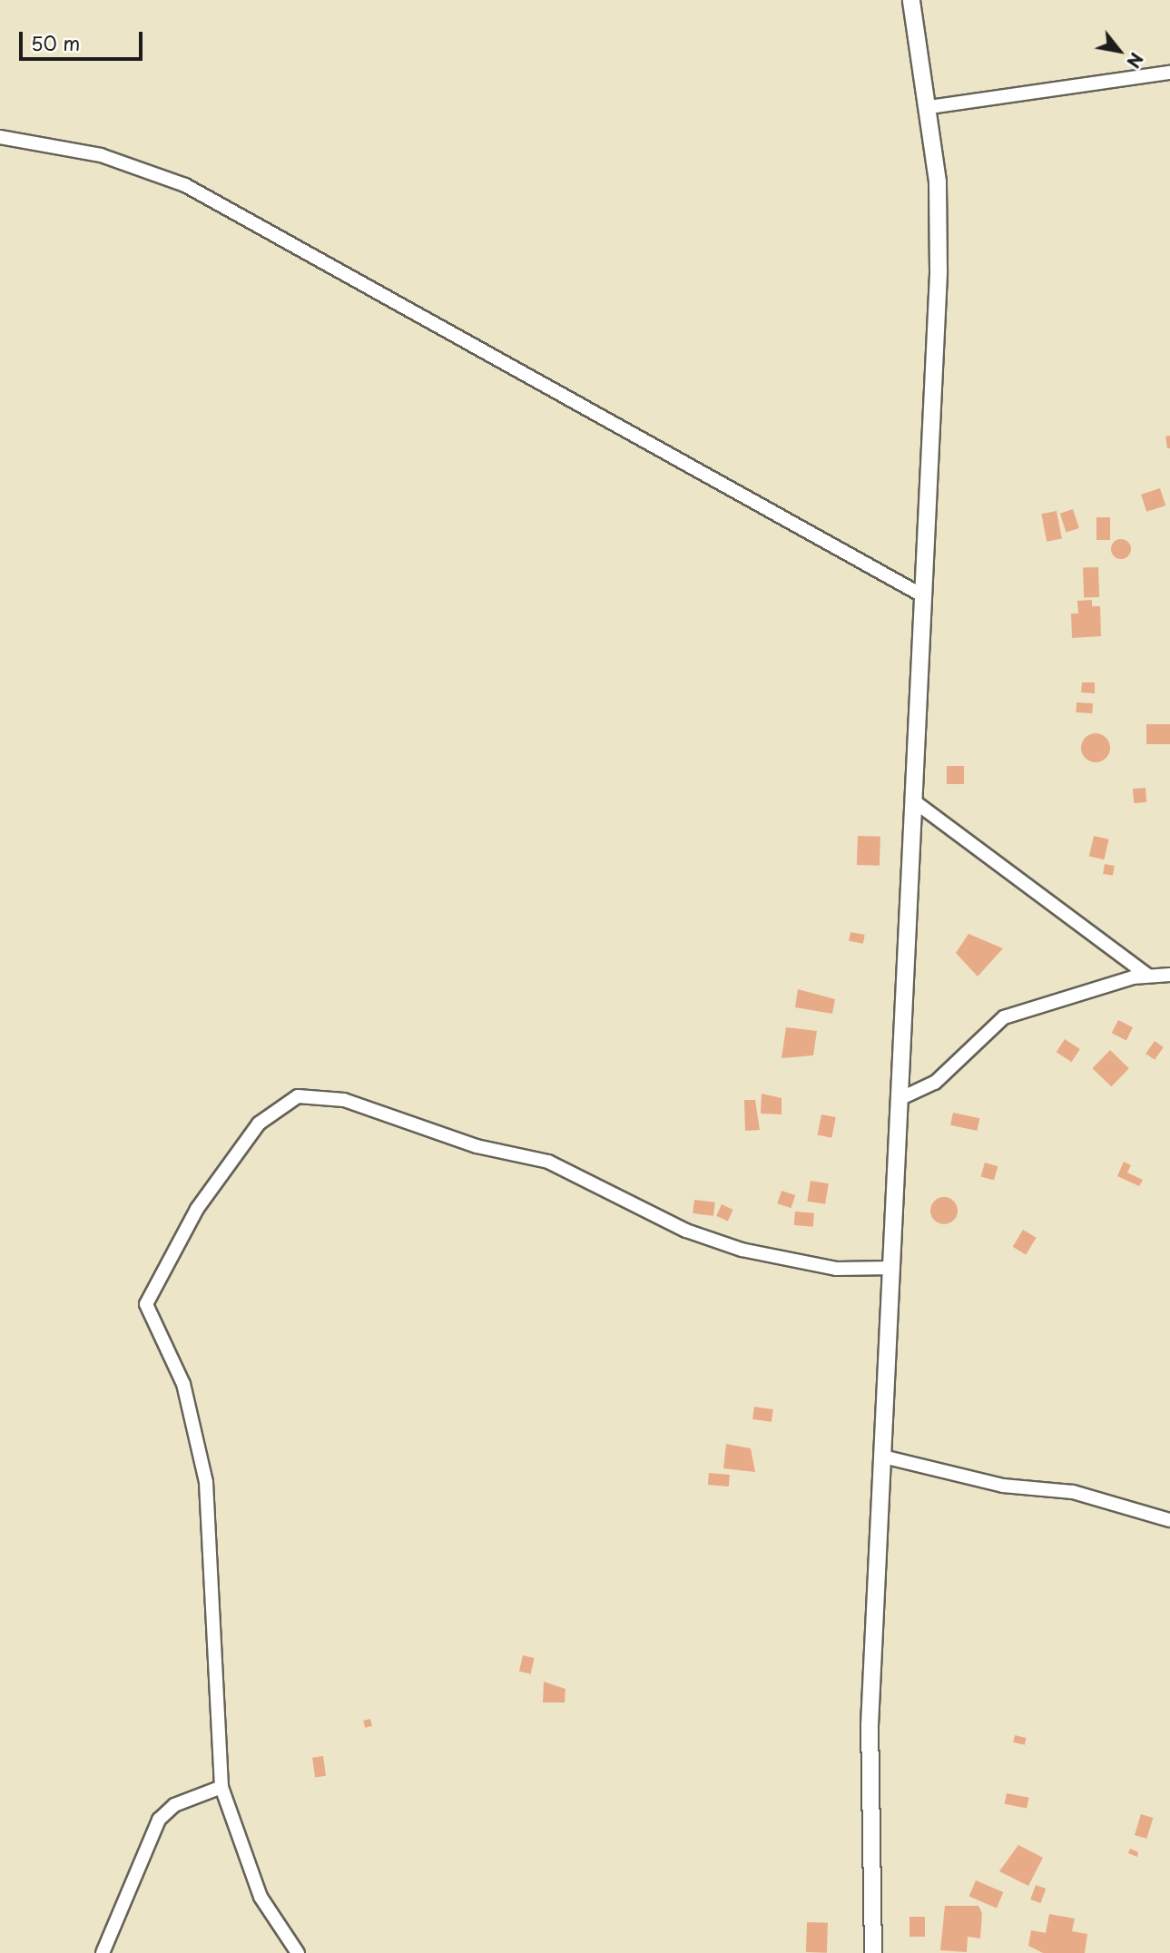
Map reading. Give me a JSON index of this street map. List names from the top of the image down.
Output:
{
  "scale_bar": "50 m",
  "north": "bottom right"
}
